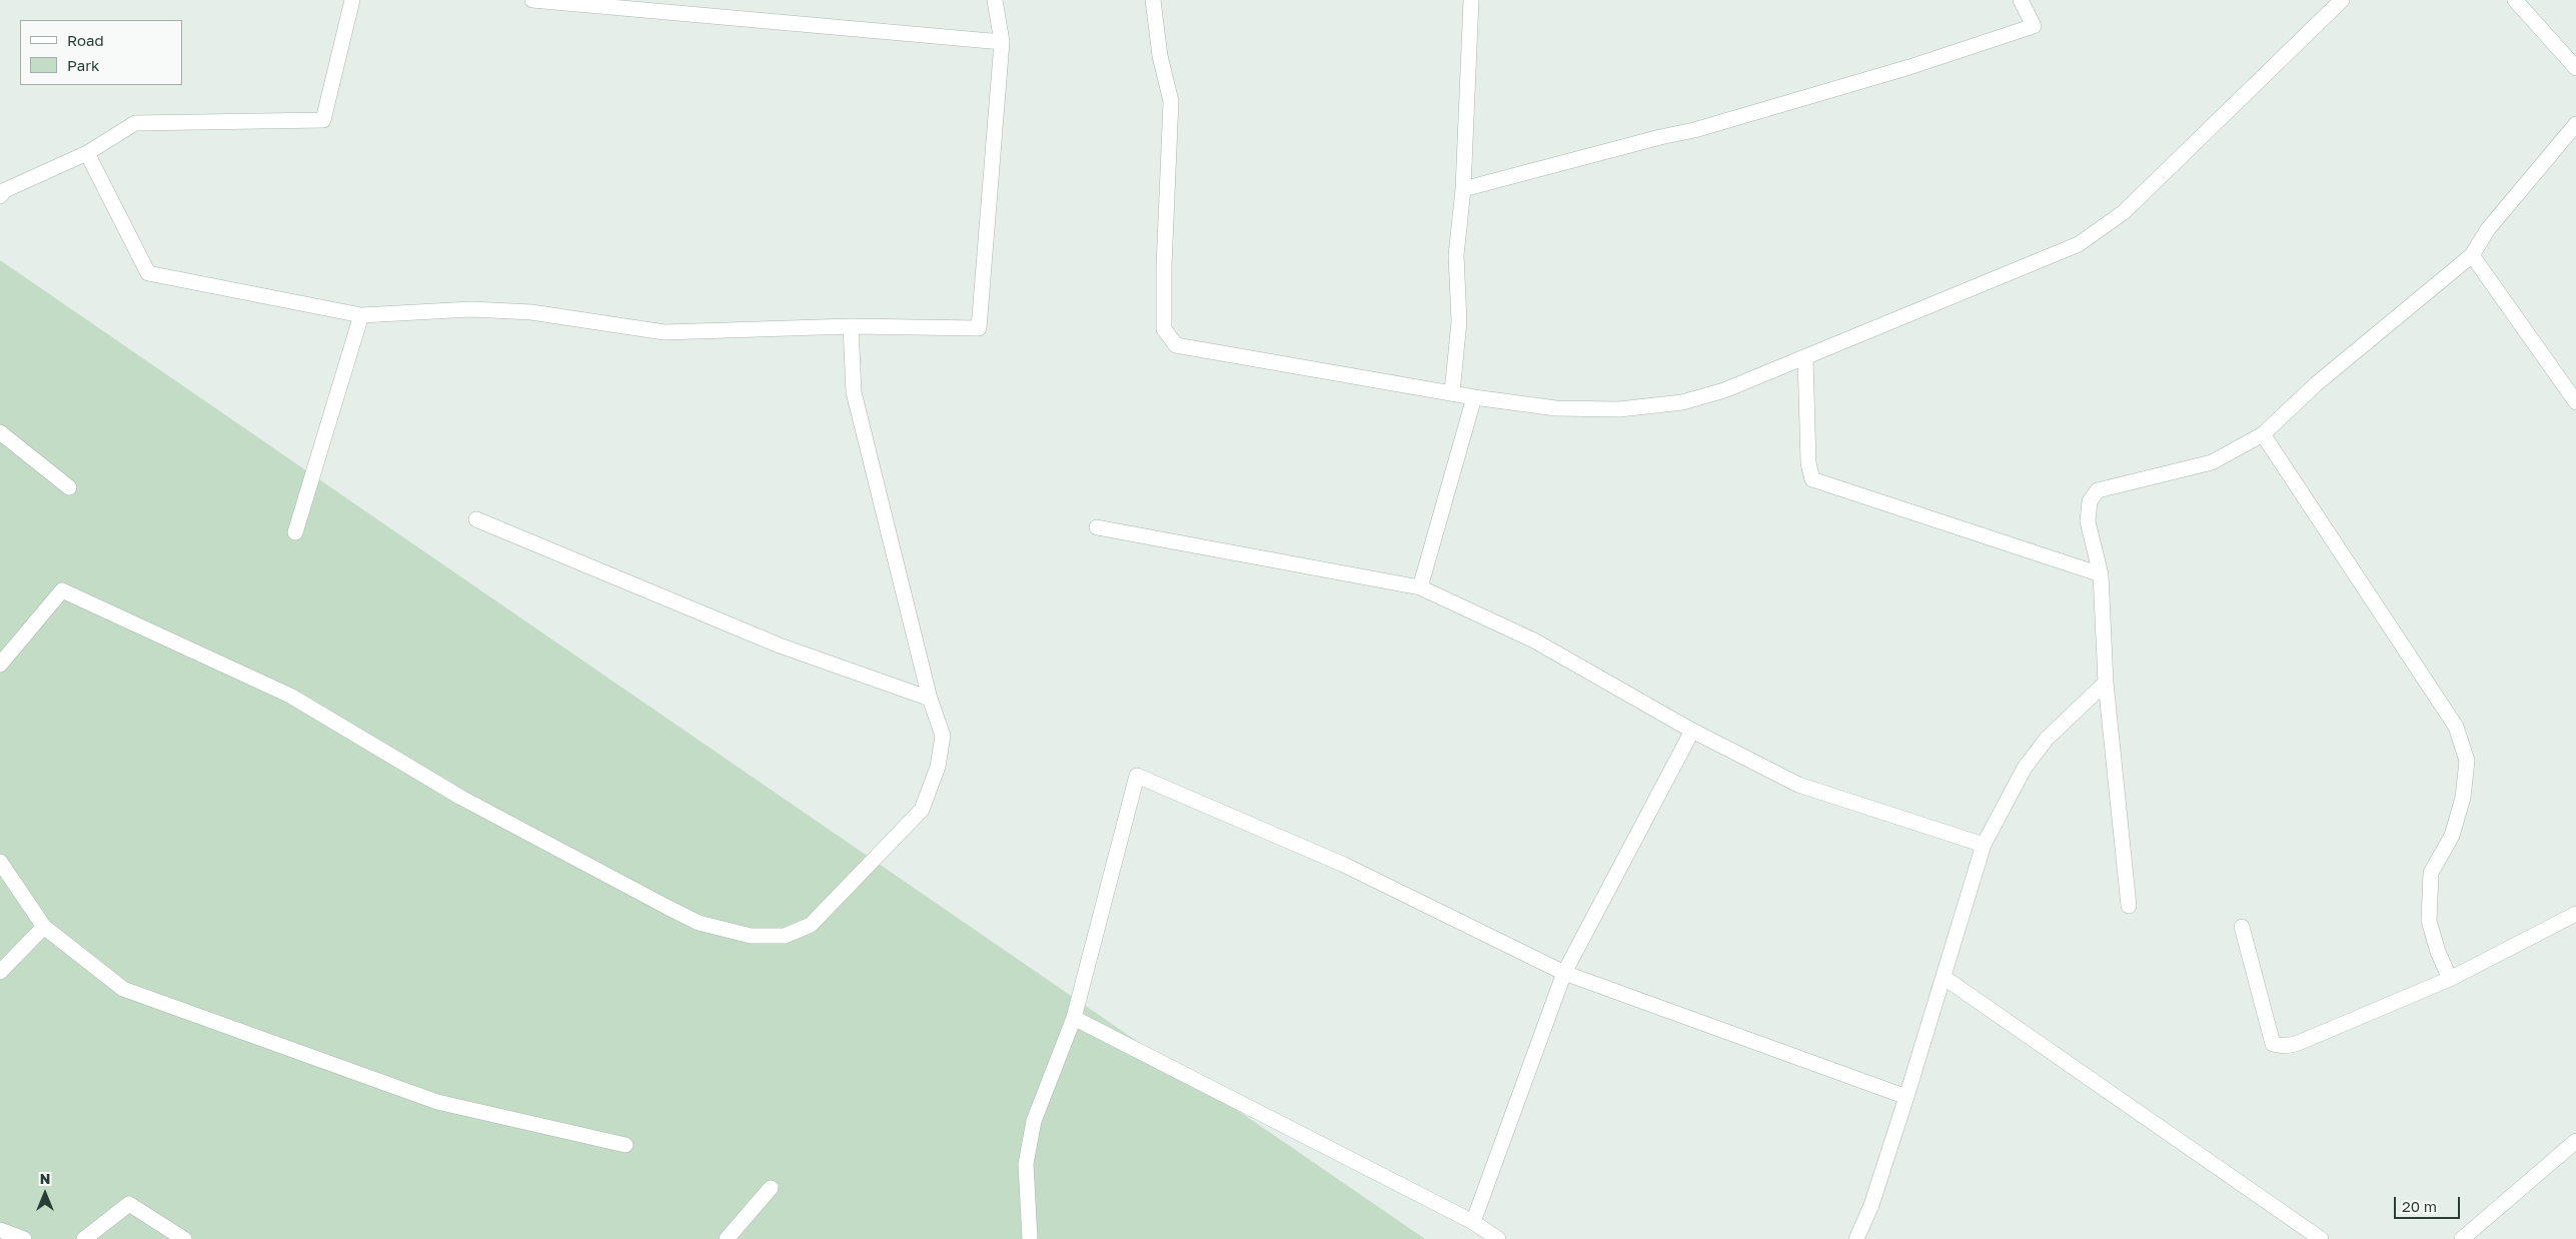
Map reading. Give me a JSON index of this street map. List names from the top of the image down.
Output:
{
  "legend": ["Road", "Park"],
  "scale_bar": "20 m",
  "north": "top"
}
